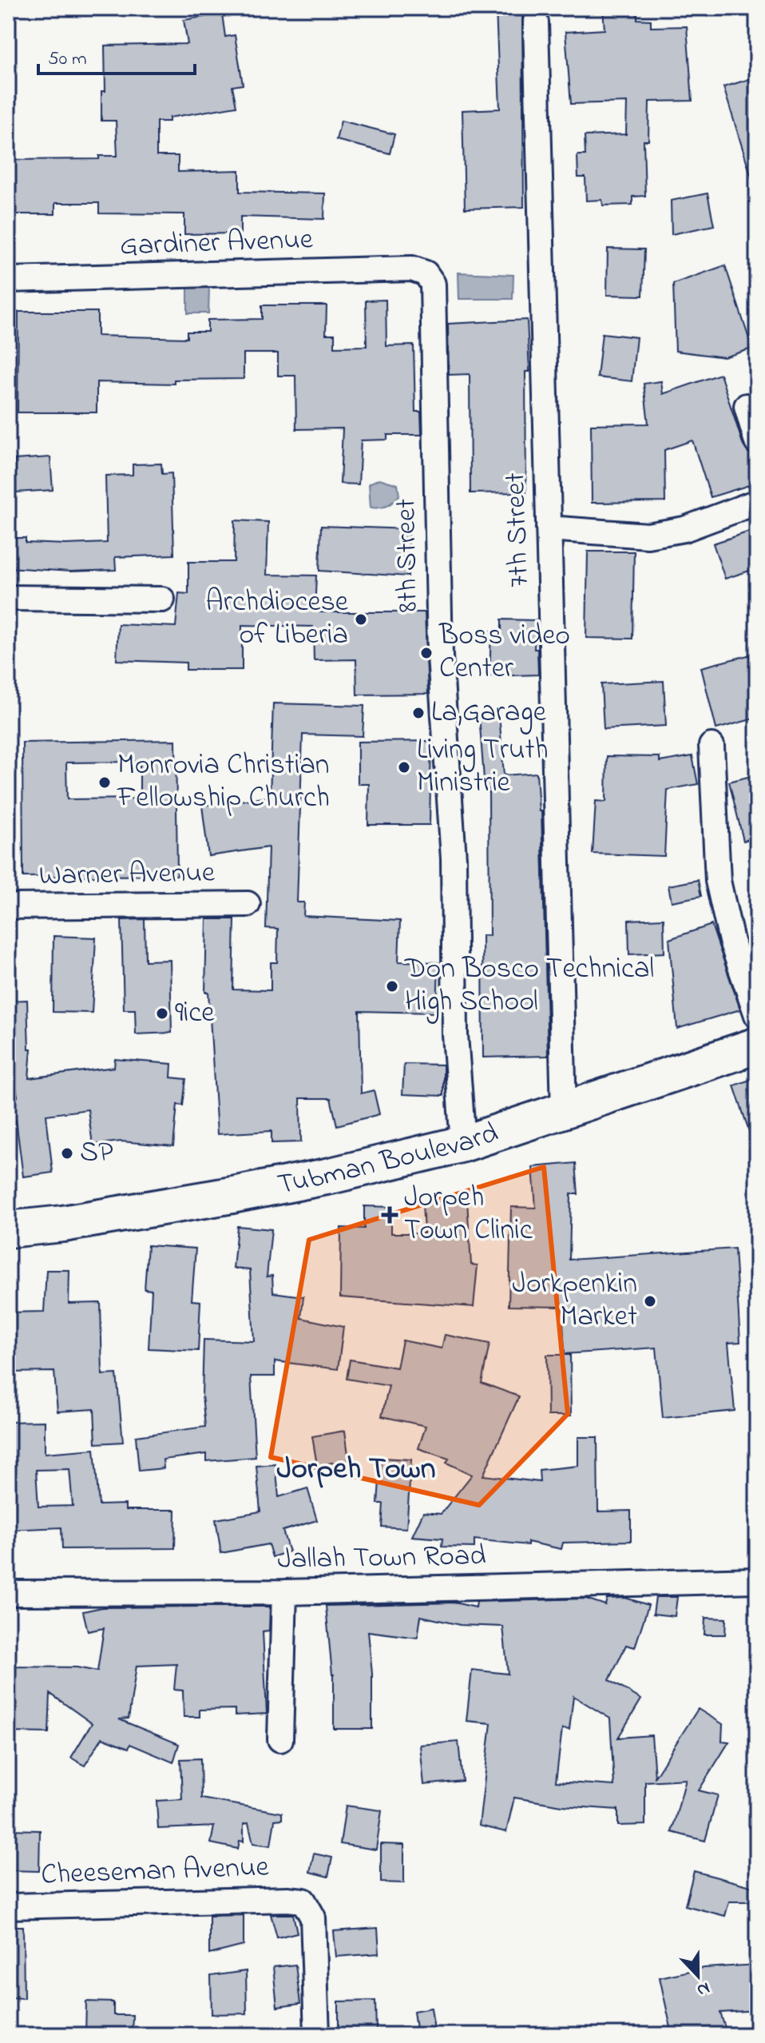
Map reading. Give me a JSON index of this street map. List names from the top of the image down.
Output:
{
  "streets": {
    "highway": ["Tubman Boulevard"],
    "street": [
      "Gardiner Avenue",
      "7th Street",
      "8th Street",
      "Warner Avenue",
      "Jallah Town Road",
      "Cheeseman Avenue"
    ]
  },
  "crossings": [
    ["Gardiner Avenue", "8th Street"],
    ["7th Street", "Tubman Boulevard"],
    ["8th Street", "Tubman Boulevard"]
  ],
  "districts": ["Jorpeh Town"],
  "places": {
    "other": [
      "Archdiocese of Liberia",
      "Boss video Center",
      "La,Garage",
      "Living Truth Ministrie",
      "Monrovia Christian Fellowship Church",
      "Don Bosco Technical High School",
      "9ice",
      "SP",
      "Jorkpenkin Market"
    ],
    "health": ["Jorpeh Town Clinic"]
  },
  "scale_bar": "50 m",
  "north": "bottom"
}
